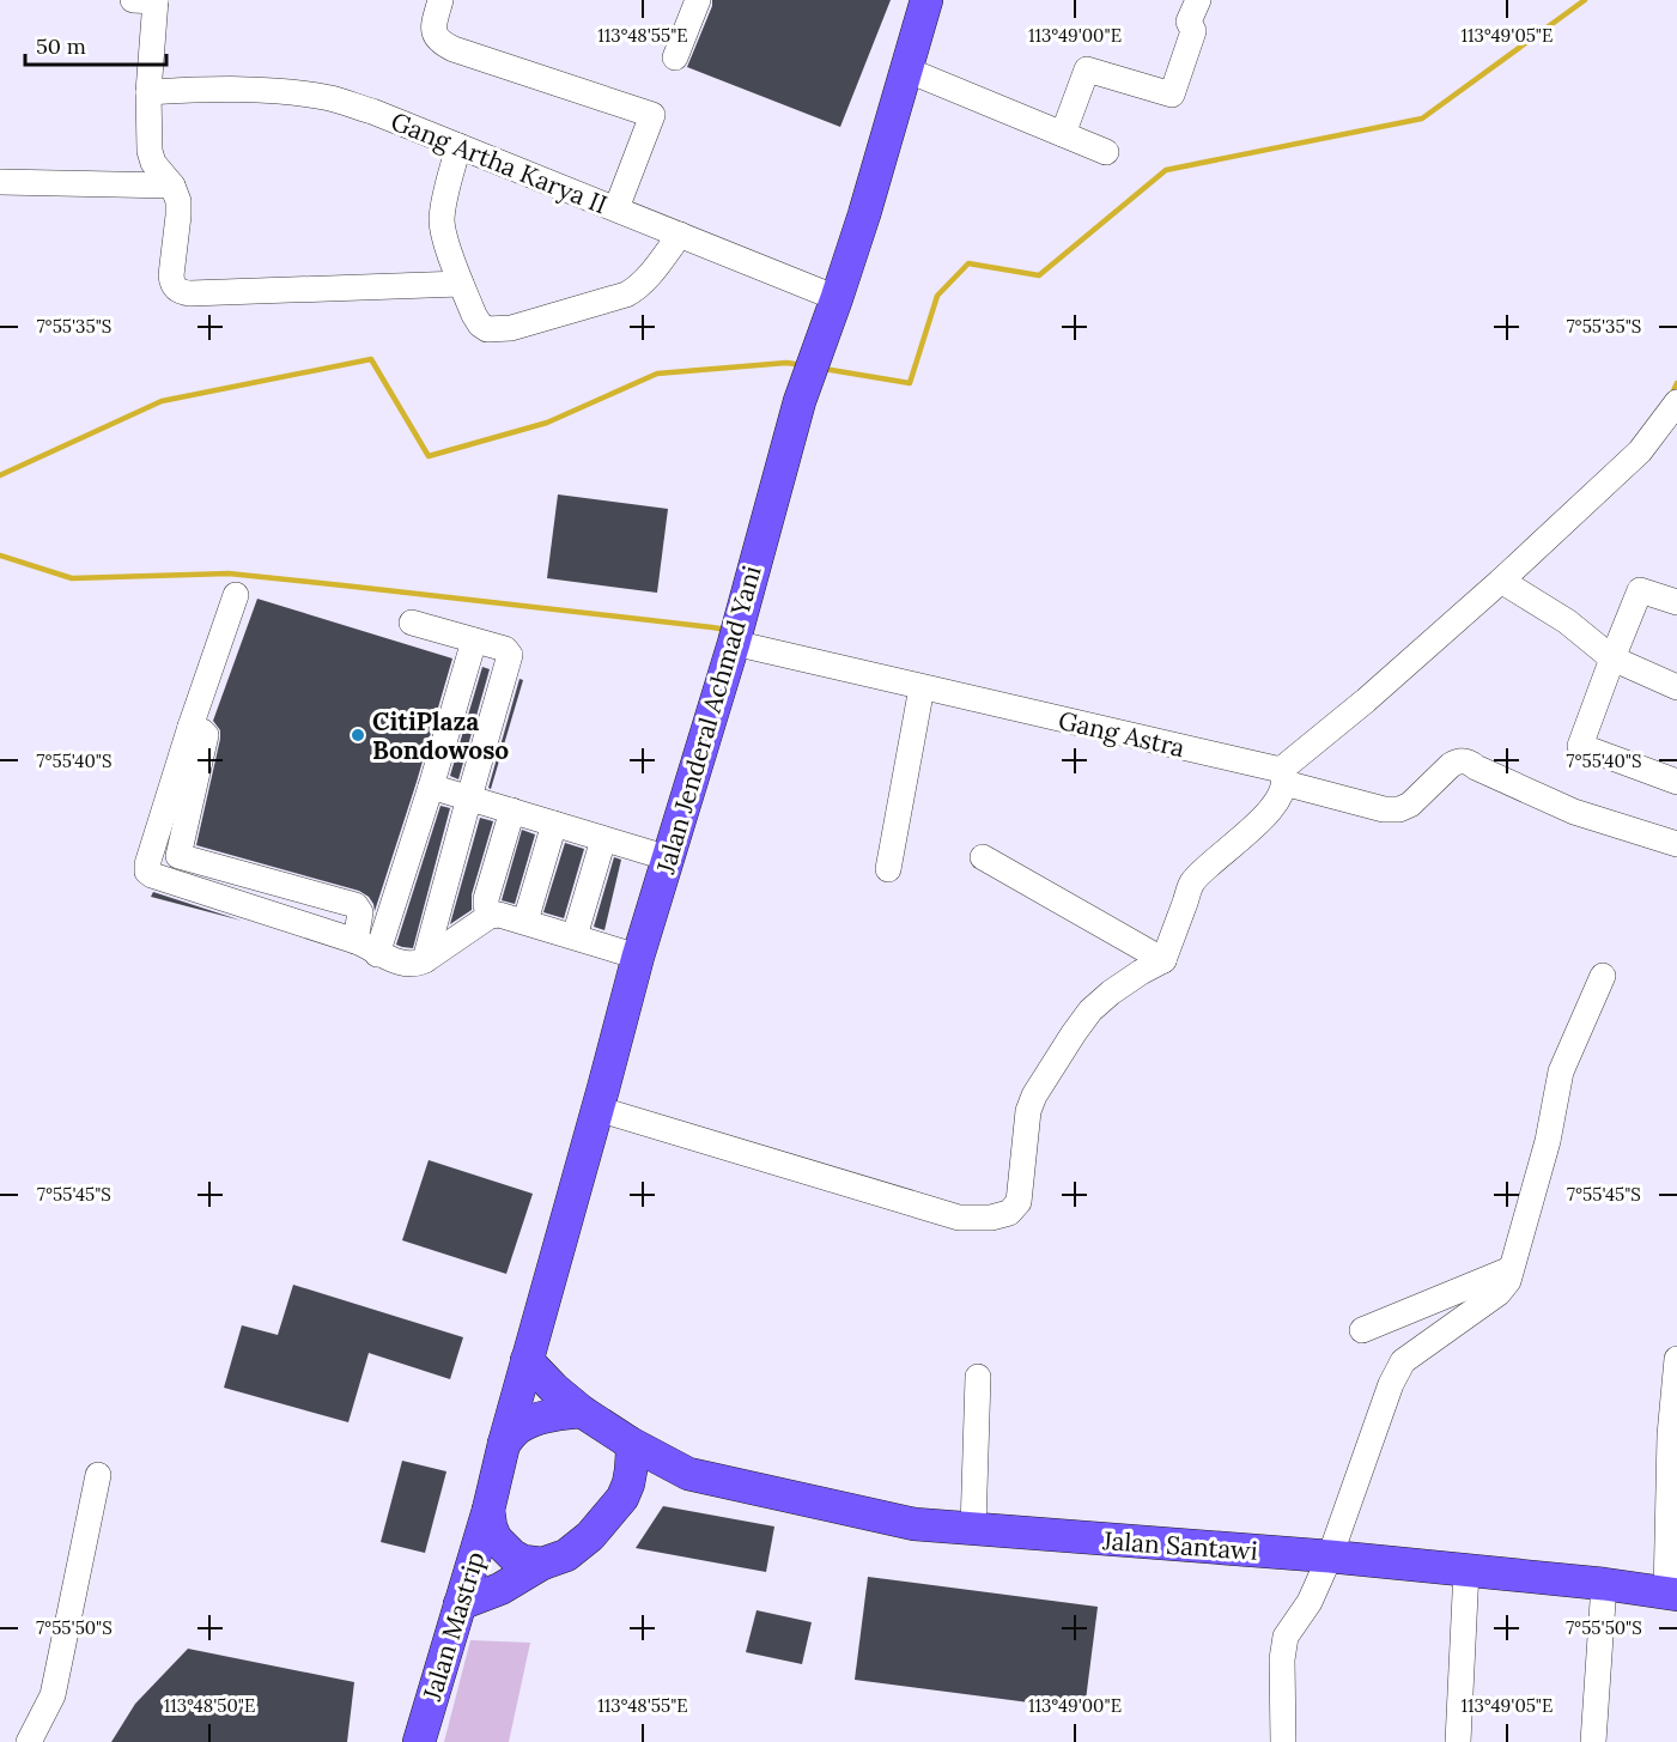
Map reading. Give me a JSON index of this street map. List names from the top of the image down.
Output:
{
  "streets": {
    "main road": ["Jalan Jenderal Achmad Yani", "Jalan Santawi", "Jalan Mastrip"],
    "street": ["Gang Artha Karya II", "Gang Astra"]
  },
  "crossings": [
    ["Gang Artha Karya II", "Jalan Jenderal Achmad Yani"],
    ["Jalan Jenderal Achmad Yani", "Gang Astra"],
    ["Jalan Jenderal Achmad Yani", "Jalan Santawi"],
    ["Jalan Jenderal Achmad Yani", "Jalan Mastrip"],
    ["Jalan Santawi", "Jalan Mastrip"]
  ],
  "places": ["CitiPlaza Bondowoso"],
  "scale_bar": "50 m",
  "coordinates": [
    "113°48'55\"E",
    "113°49'00\"E",
    "113°49'05\"E",
    "7°55'35\"S",
    "7°55'40\"S",
    "7°55'45\"S",
    "7°55'50\"S",
    "113°48'50\"E"
  ]
}
